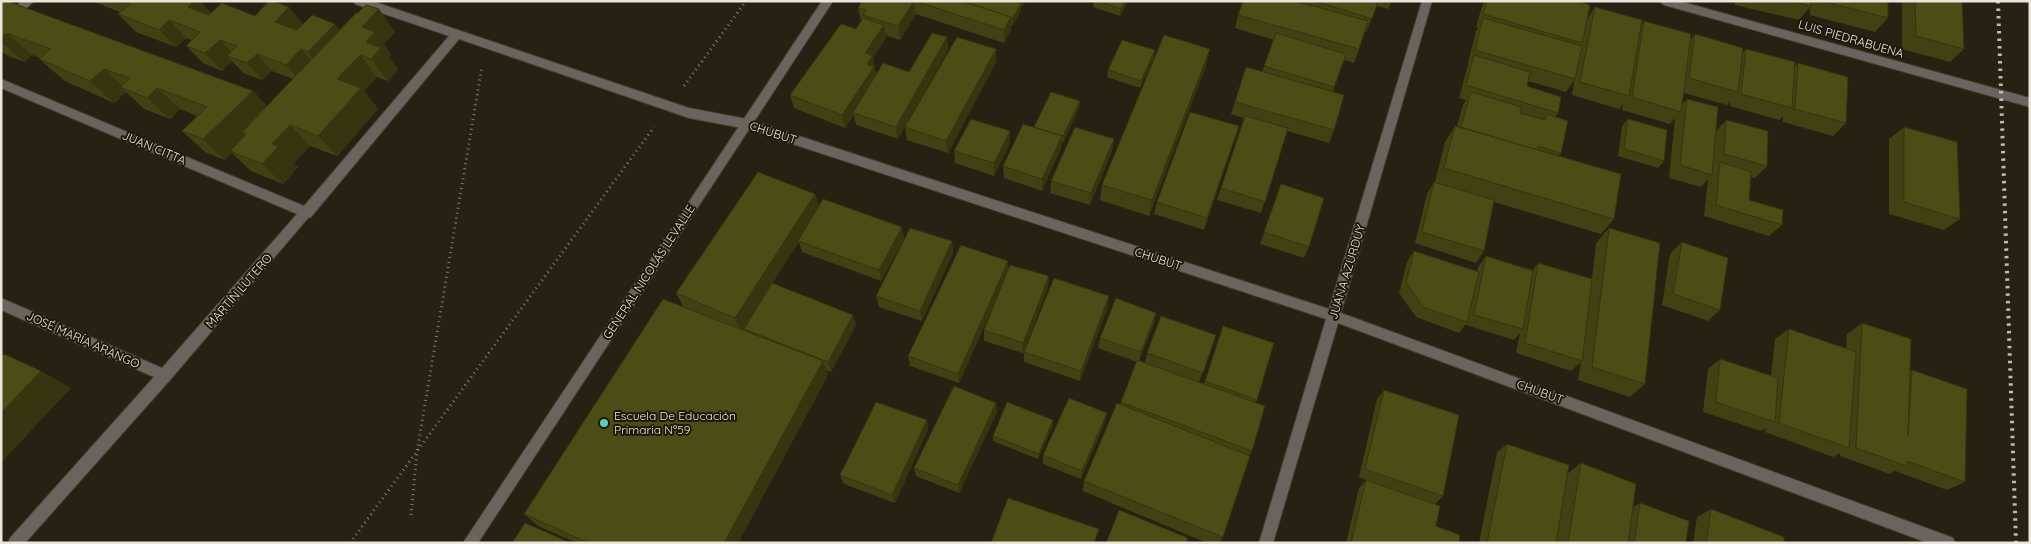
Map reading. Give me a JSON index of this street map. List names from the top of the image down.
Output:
{
  "streets": {
    "street": [
      "LUIS PIEDRABUENA",
      "CHUBUT",
      "JUAN CITTA",
      "GENERAL NICOLÁS LEVALLE",
      "JUANA AZURDUY",
      "MARTÍN LUTERO",
      "JOSÉ MARÍA ARANGO"
    ]
  },
  "crossings": [
    ["CHUBUT", "GENERAL NICOLÁS LEVALLE"],
    ["CHUBUT", "JUANA AZURDUY"],
    ["CHUBUT", "MARTÍN LUTERO"],
    ["JUAN CITTA", "MARTÍN LUTERO"],
    ["MARTÍN LUTERO", "JOSÉ MARÍA ARANGO"]
  ],
  "places": ["Escuela De Educación Primaria Nº59"]
}
